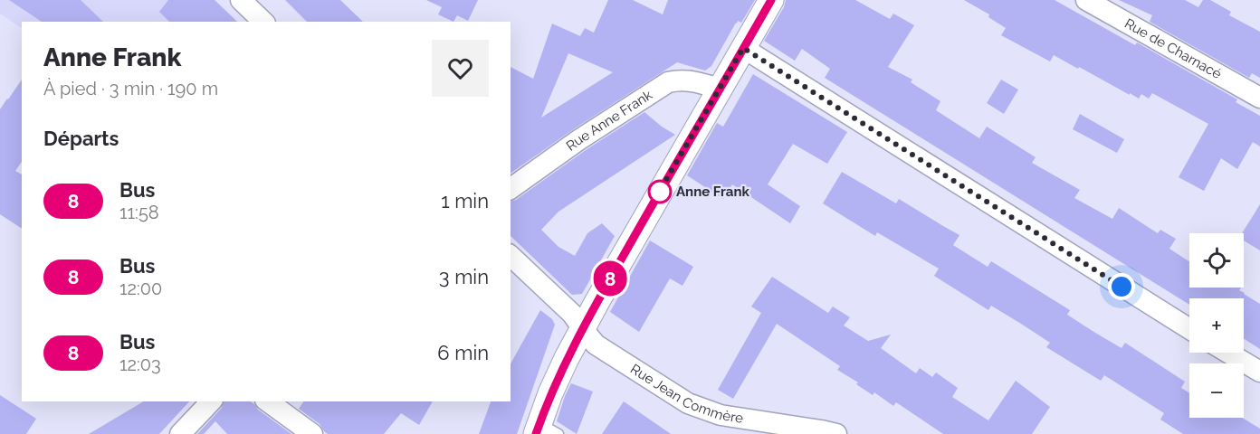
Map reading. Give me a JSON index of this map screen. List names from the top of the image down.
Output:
{
  "streets": {
    "street": ["Rue de Charnacé", "Rue Anne Frank", "Rue Jean Commère"]
  },
  "places": ["Anne Frank"],
  "lines": ["bus line 8"],
  "page": {
    "on_map": "8",
    "heading": [
      ["Anne Frank", "À pied · 3 min · 190 m"],
      "Départs"
    ],
    "list": [
      {
        "mark": "8",
        "name": "Bus",
        "note": "11:58",
        "value": "1 min"
      },
      {
        "mark": "8",
        "name": "Bus",
        "note": "12:00",
        "value": "3 min"
      },
      {
        "mark": "8",
        "name": "Bus",
        "note": "12:03",
        "value": "6 min"
      }
    ],
    "map_buttons": ["+", "−"]
  }
}
